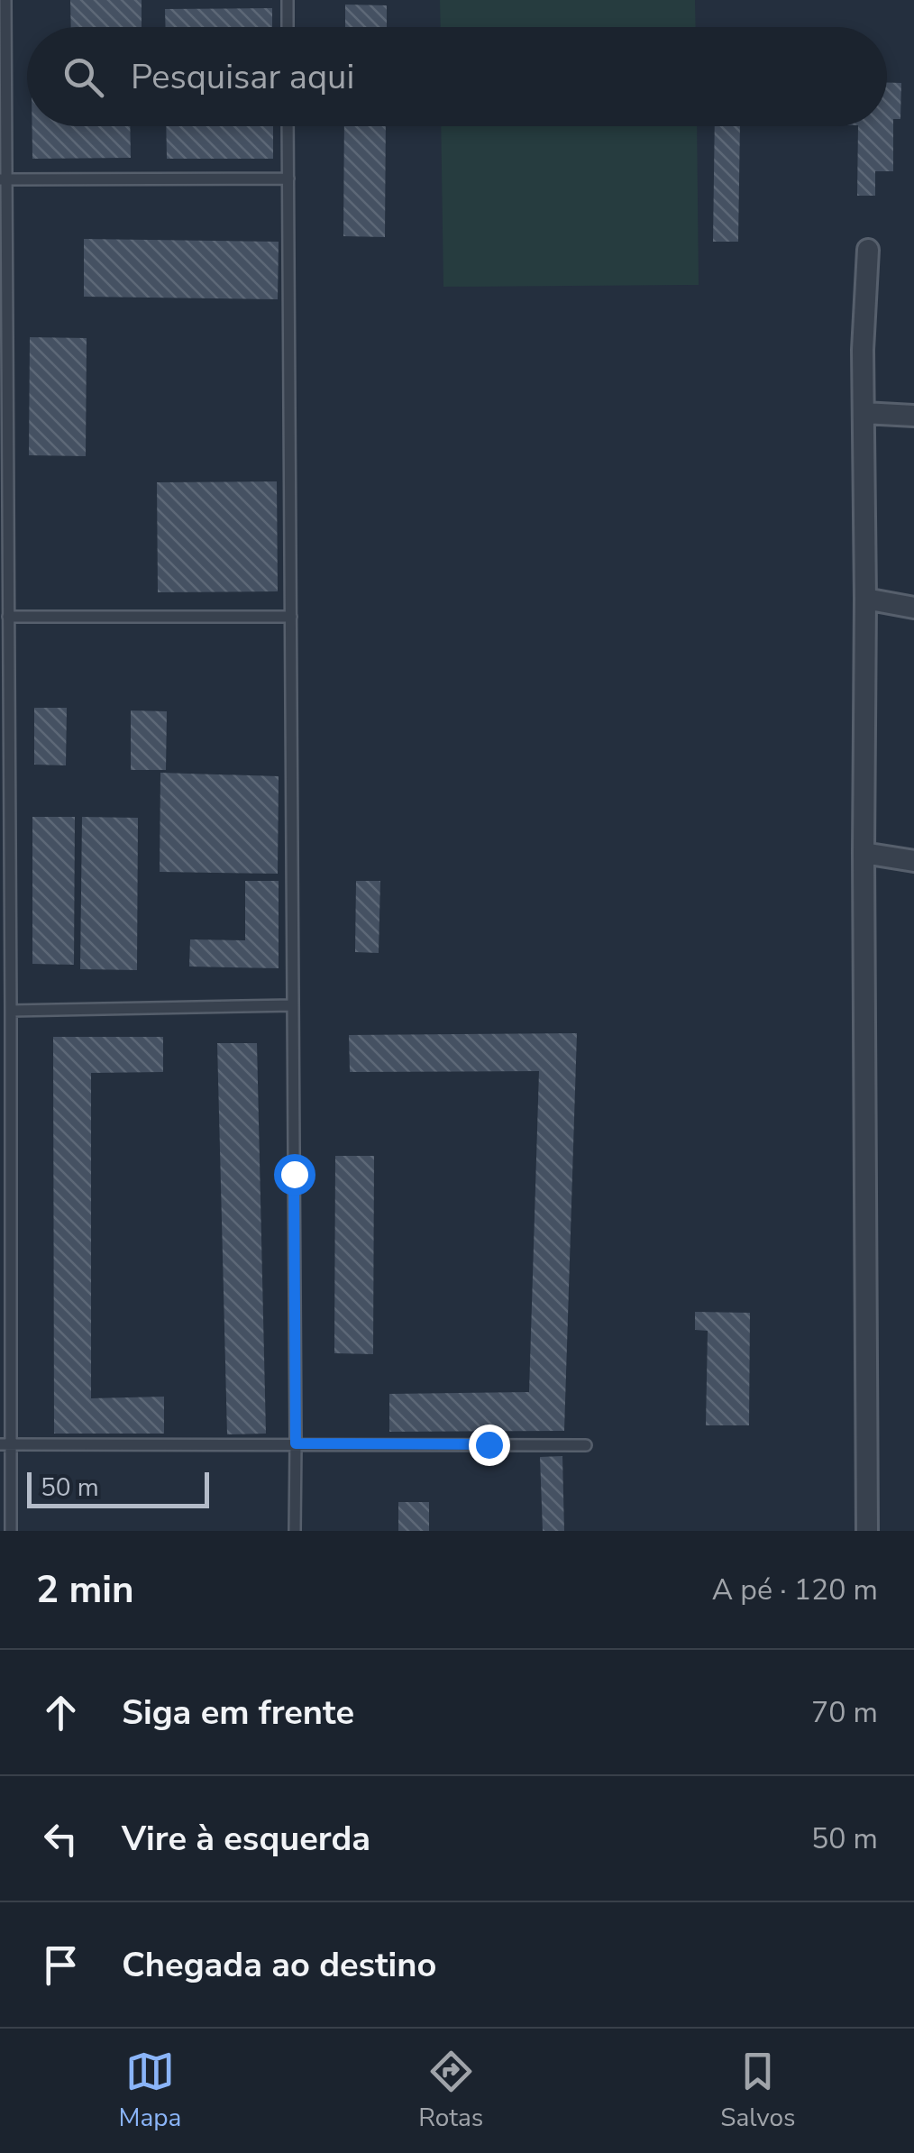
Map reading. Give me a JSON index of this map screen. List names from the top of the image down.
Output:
{
  "scale_bar": "50 m",
  "page": {
    "search": "Pesquisar aqui",
    "scale": "50 m",
    "heading": ["2 min", "A pé · 120 m"],
    "list": [
      ["Siga em frente", "70 m"],
      ["Vire à esquerda", "50 m"],
      "Chegada ao destino"
    ],
    "nav": ["Mapa", "Rotas", "Salvos"]
  }
}
